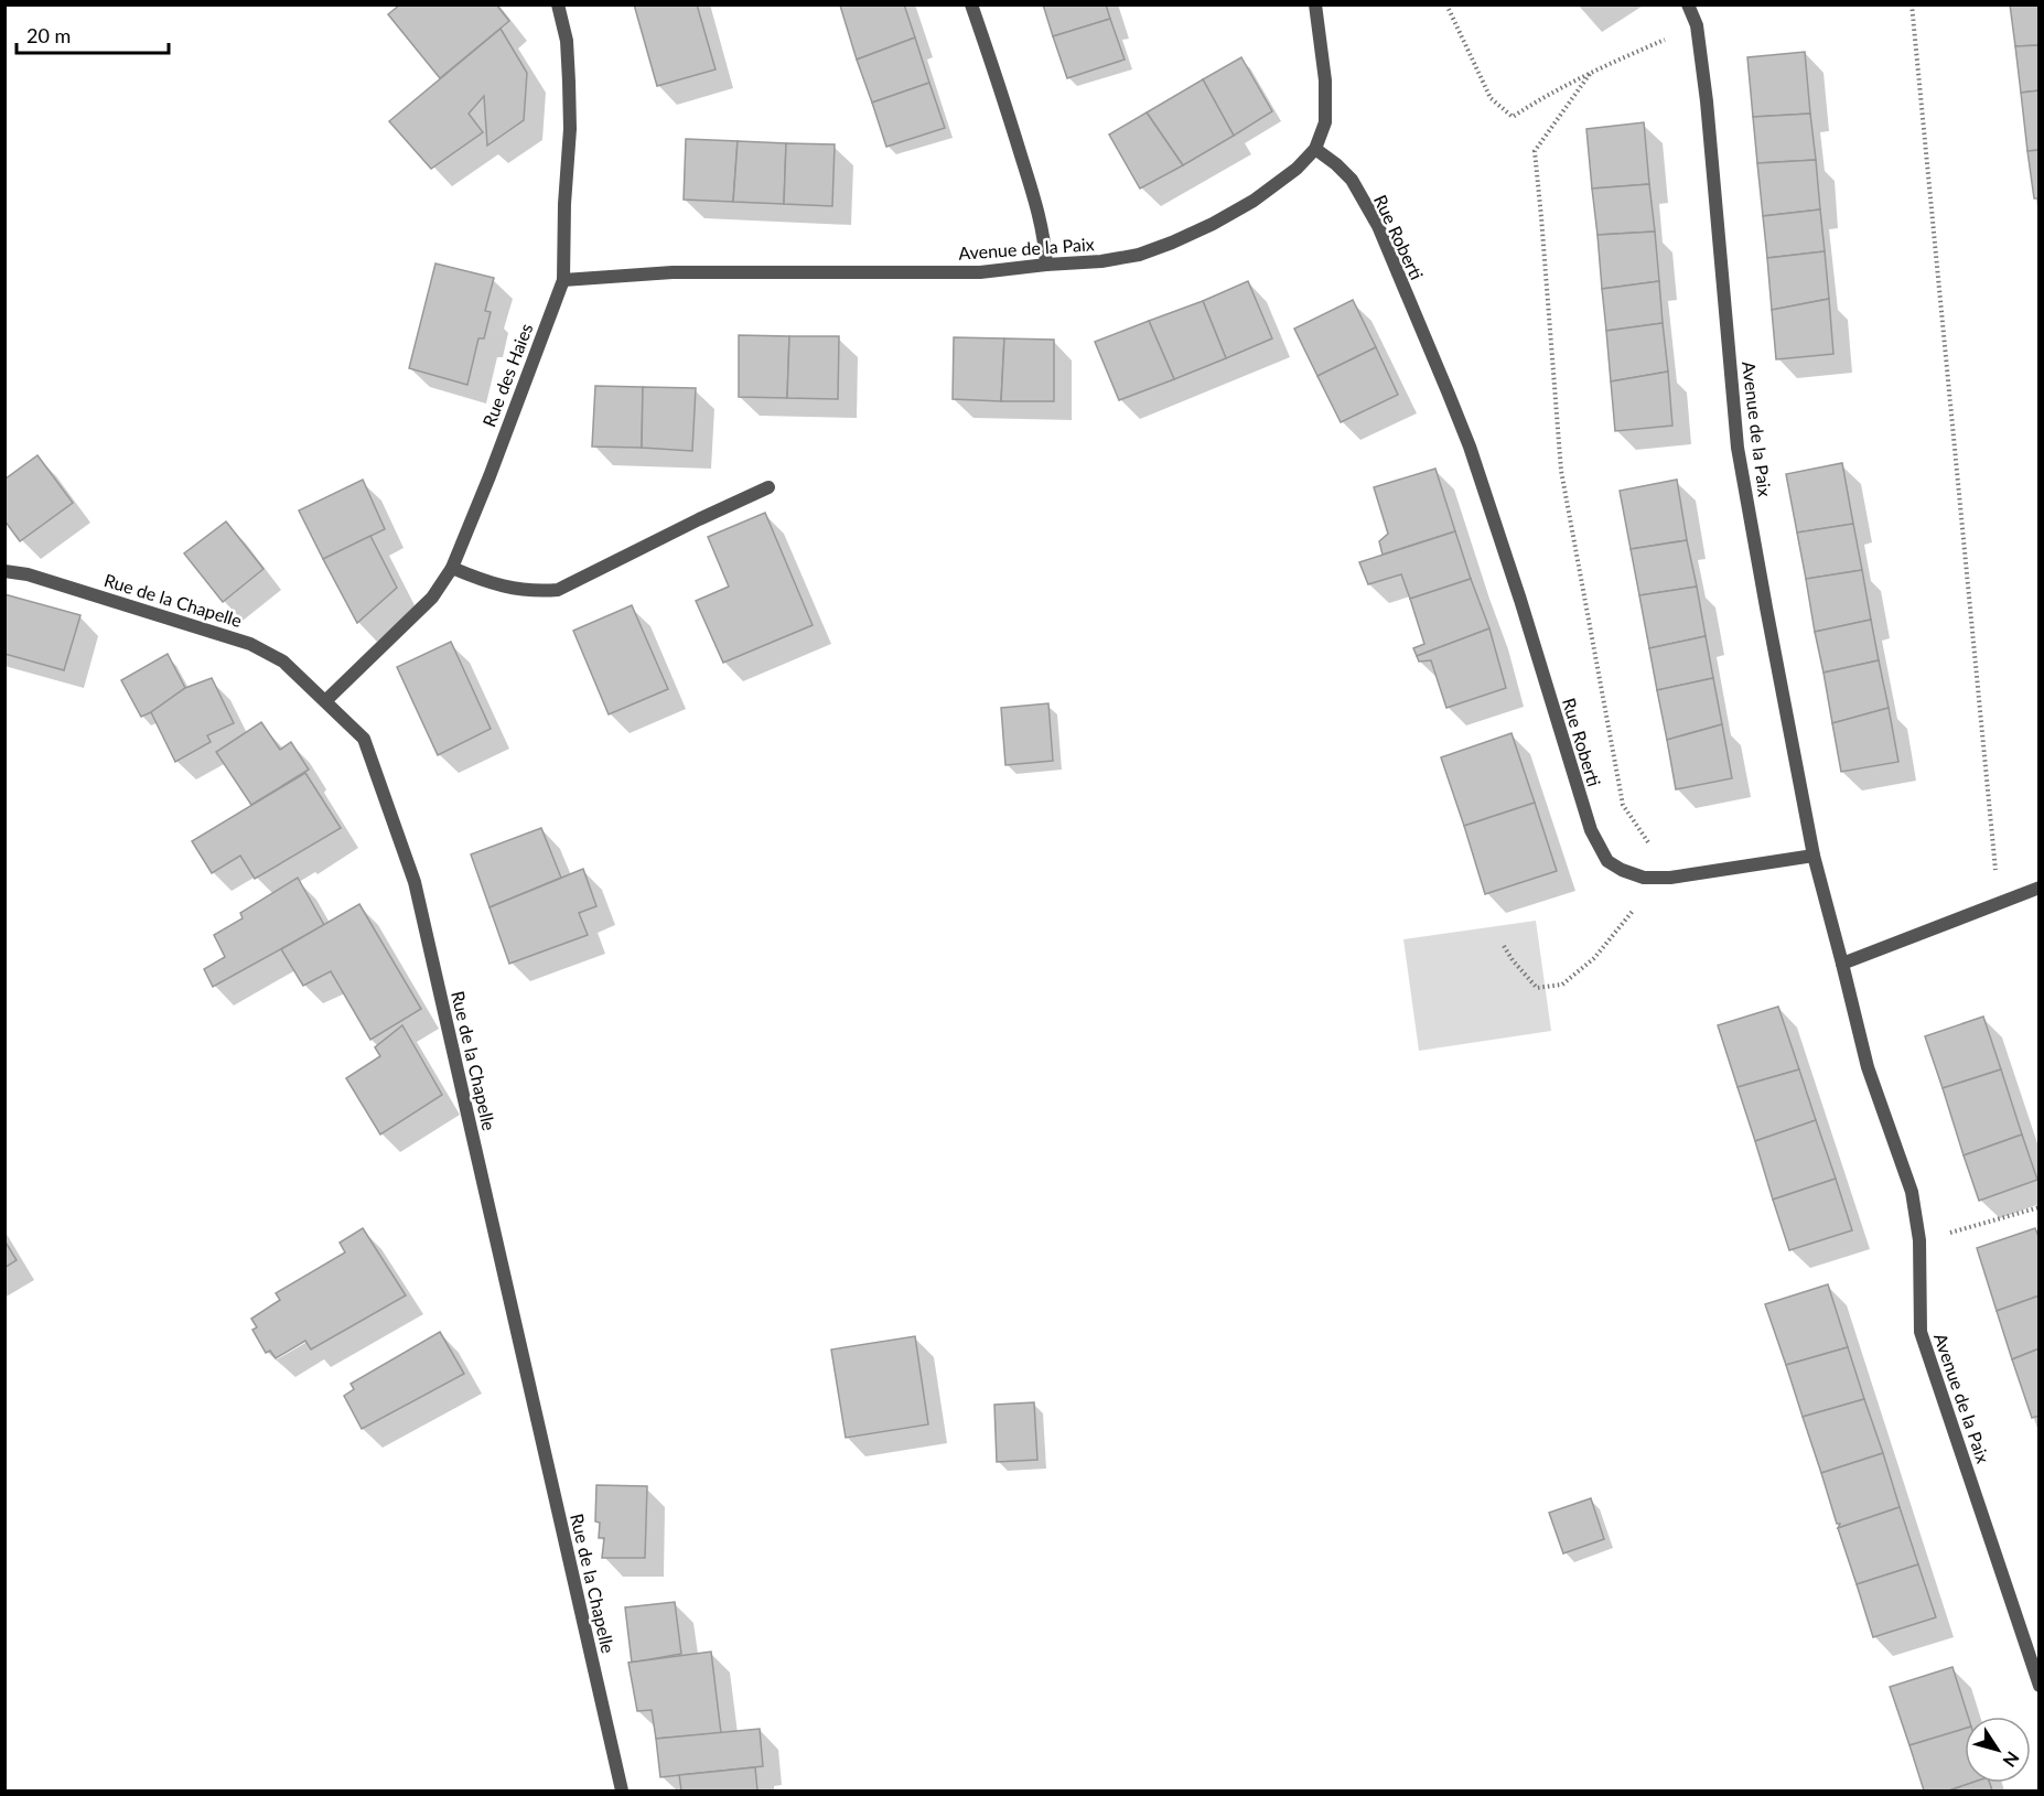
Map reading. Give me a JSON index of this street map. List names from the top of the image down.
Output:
{
  "streets": {
    "street": [
      "Rue Roberti",
      "Avenue de la Paix",
      "Rue des Haies",
      "Rue de la Chapelle"
    ]
  },
  "crossings": [
    ["Rue Roberti", "Avenue de la Paix"],
    ["Avenue de la Paix", "Rue des Haies"],
    ["Rue des Haies", "Rue de la Chapelle"]
  ],
  "scale_bar": "20 m",
  "north": "bottom right"
}
